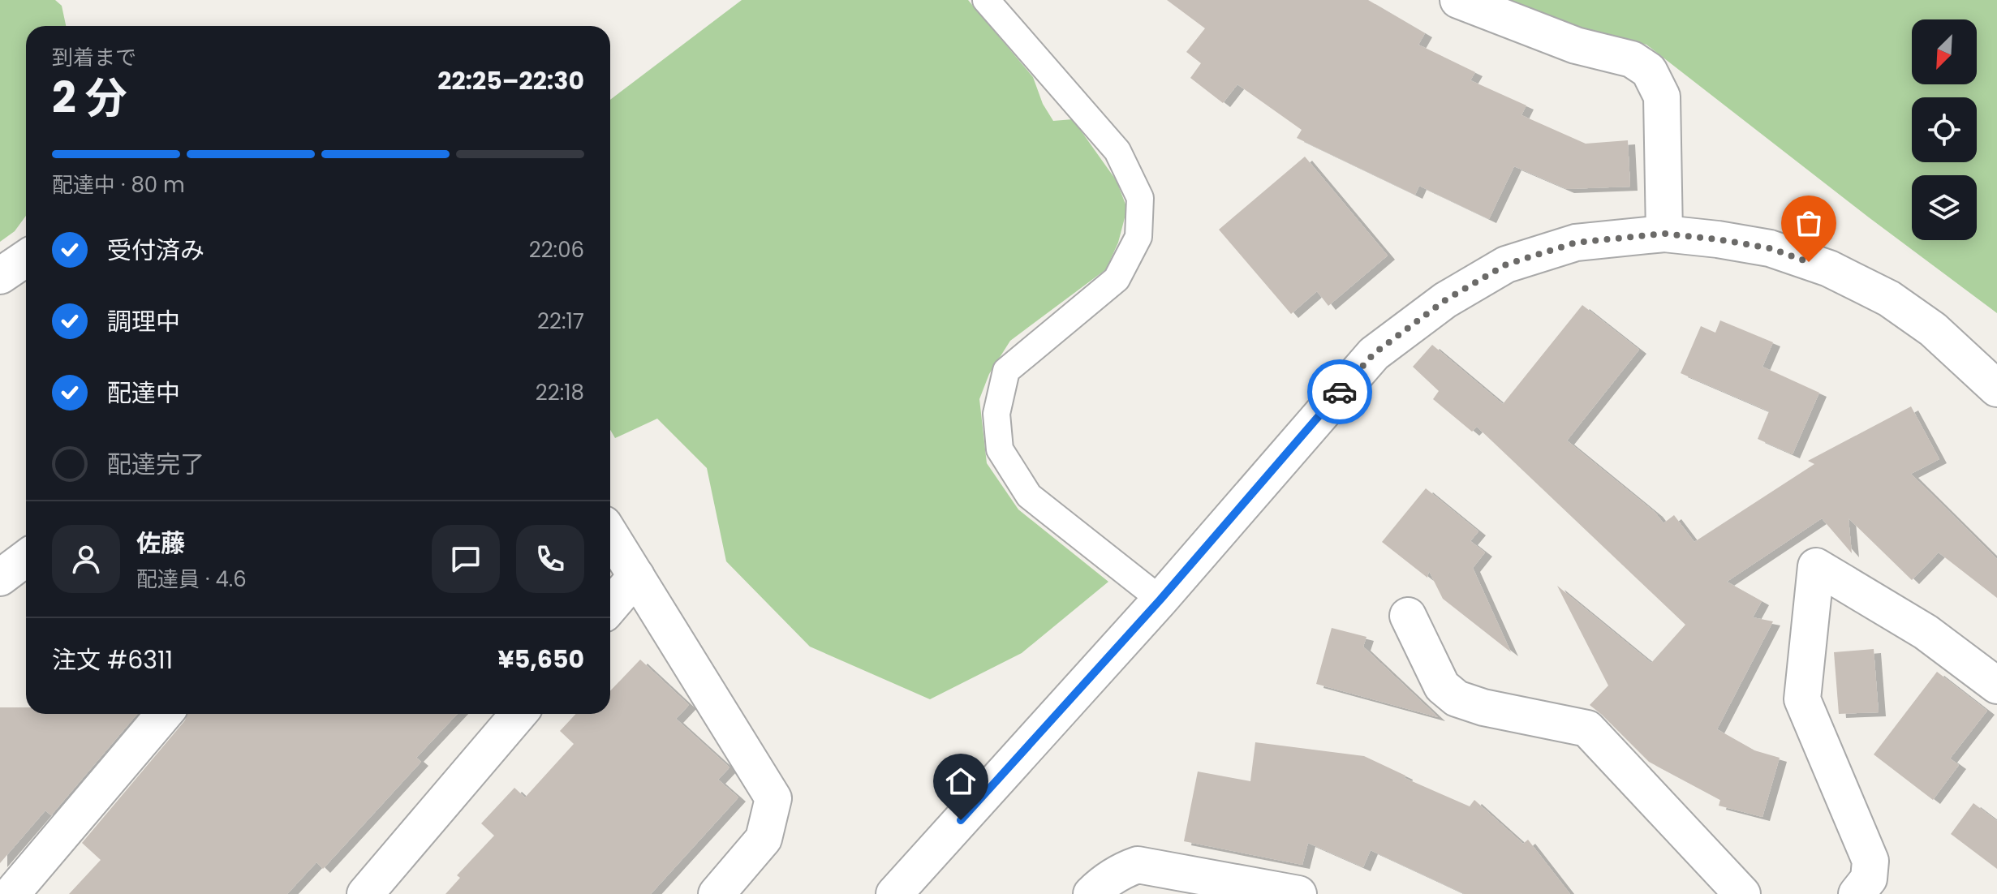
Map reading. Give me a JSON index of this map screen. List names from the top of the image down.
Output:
{
  "north": "bottom left",
  "page": {
    "heading": ["2 分", "到着まで", "22:25–22:30"],
    "panel": [
      "佐藤",
      "配達員 · 4.6",
      "注文 #6311",
      "¥5,650"
    ],
    "bar": "配達中 · 80 m",
    "list": [
      ["受付済み", "22:06"],
      ["調理中", "22:17"],
      ["配達中", "22:18"],
      "配達完了"
    ]
  }
}
